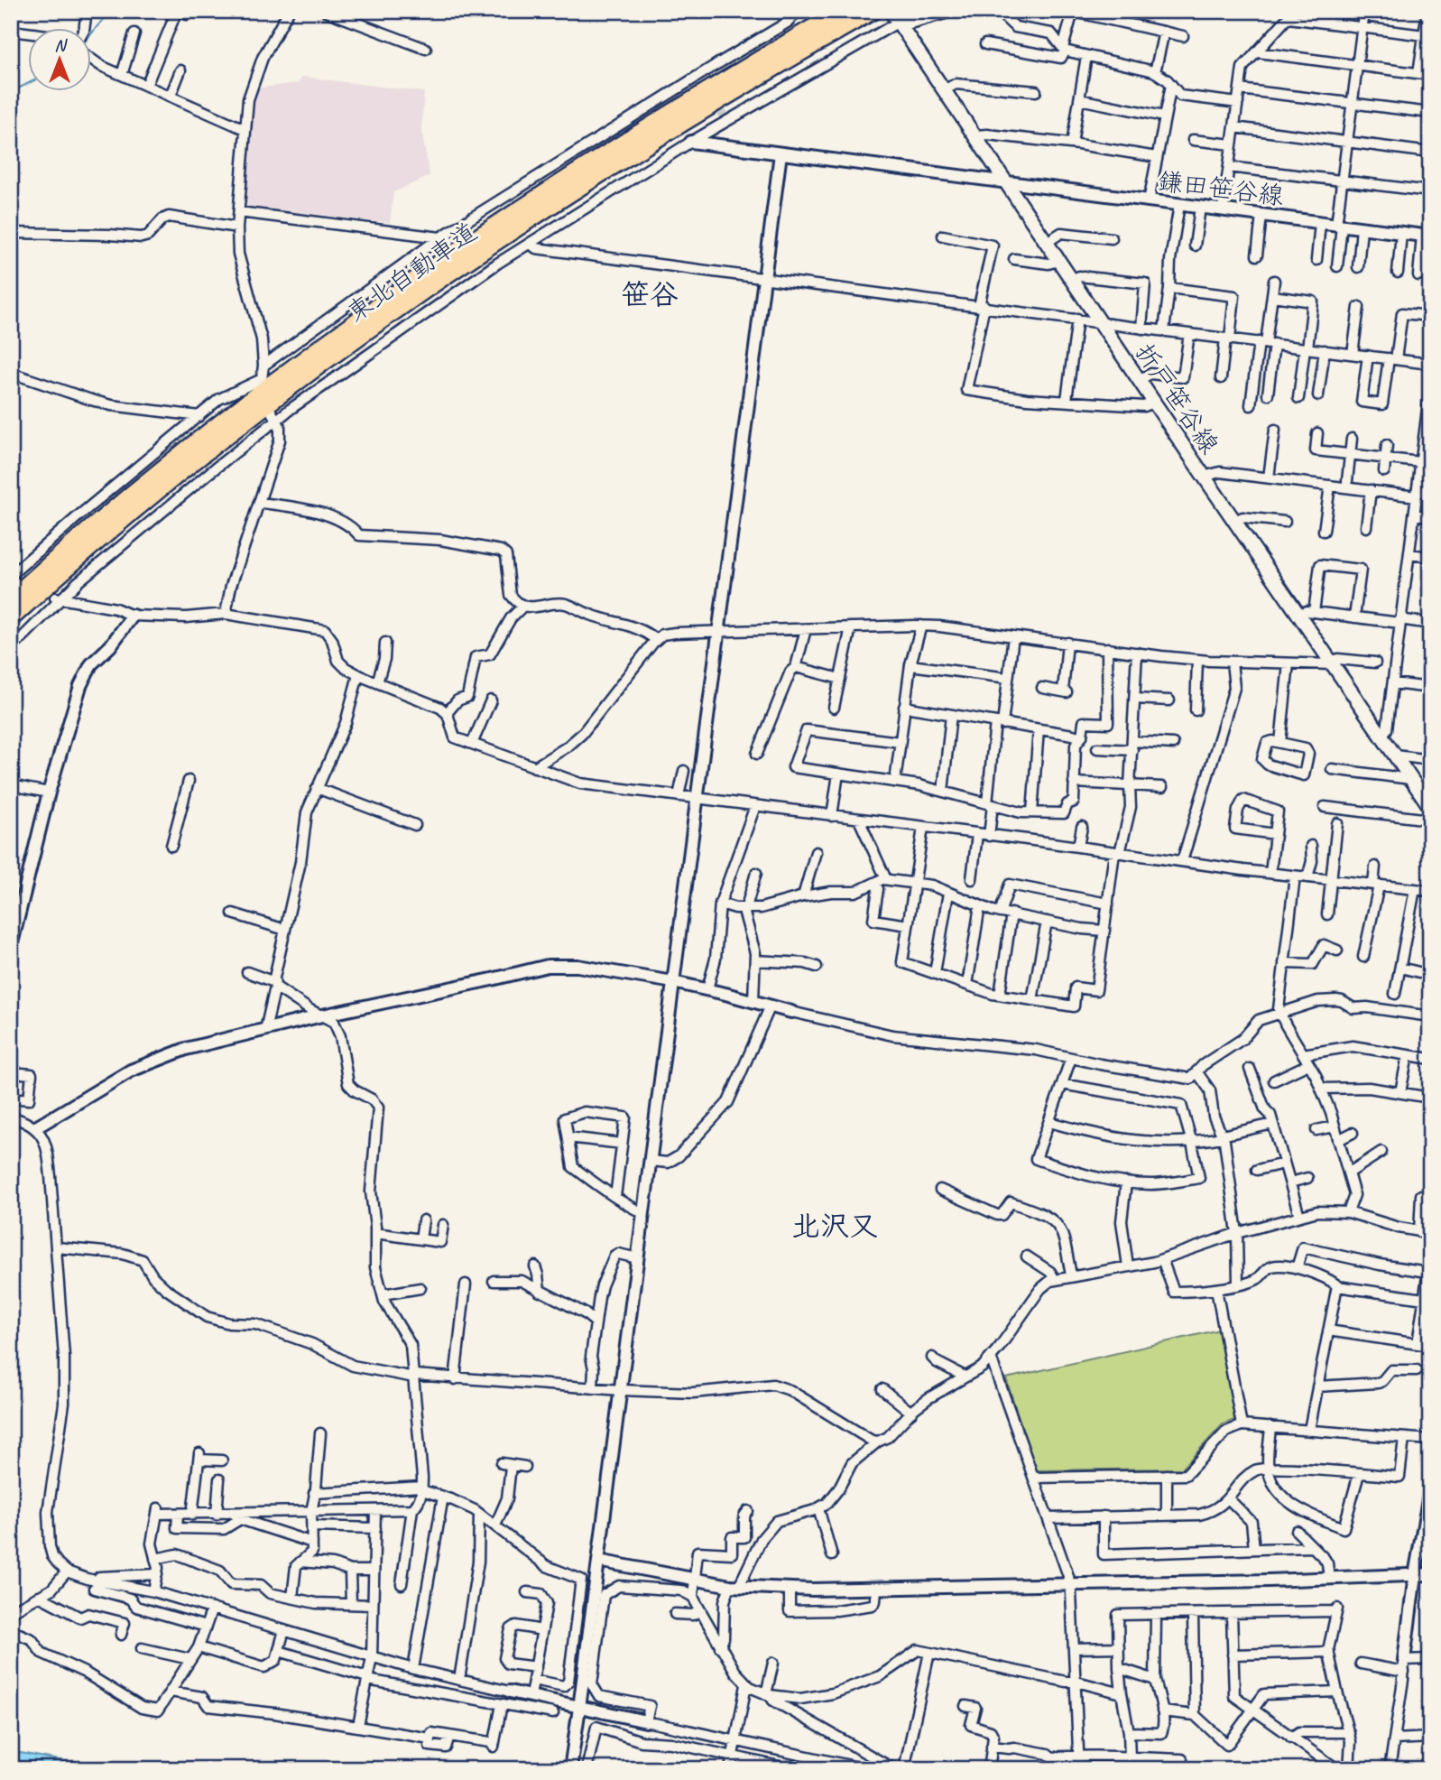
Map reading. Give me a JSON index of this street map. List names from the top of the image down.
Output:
{
  "streets": {
    "highway": ["東北自動車道"],
    "main road": ["折戸笹谷線"],
    "street": ["鎌田笹谷線"]
  },
  "crossings": [
    ["鎌田笹谷線", "折戸笹谷線"]
  ],
  "districts": ["笹谷", "北沢又"],
  "north": "top"
}
